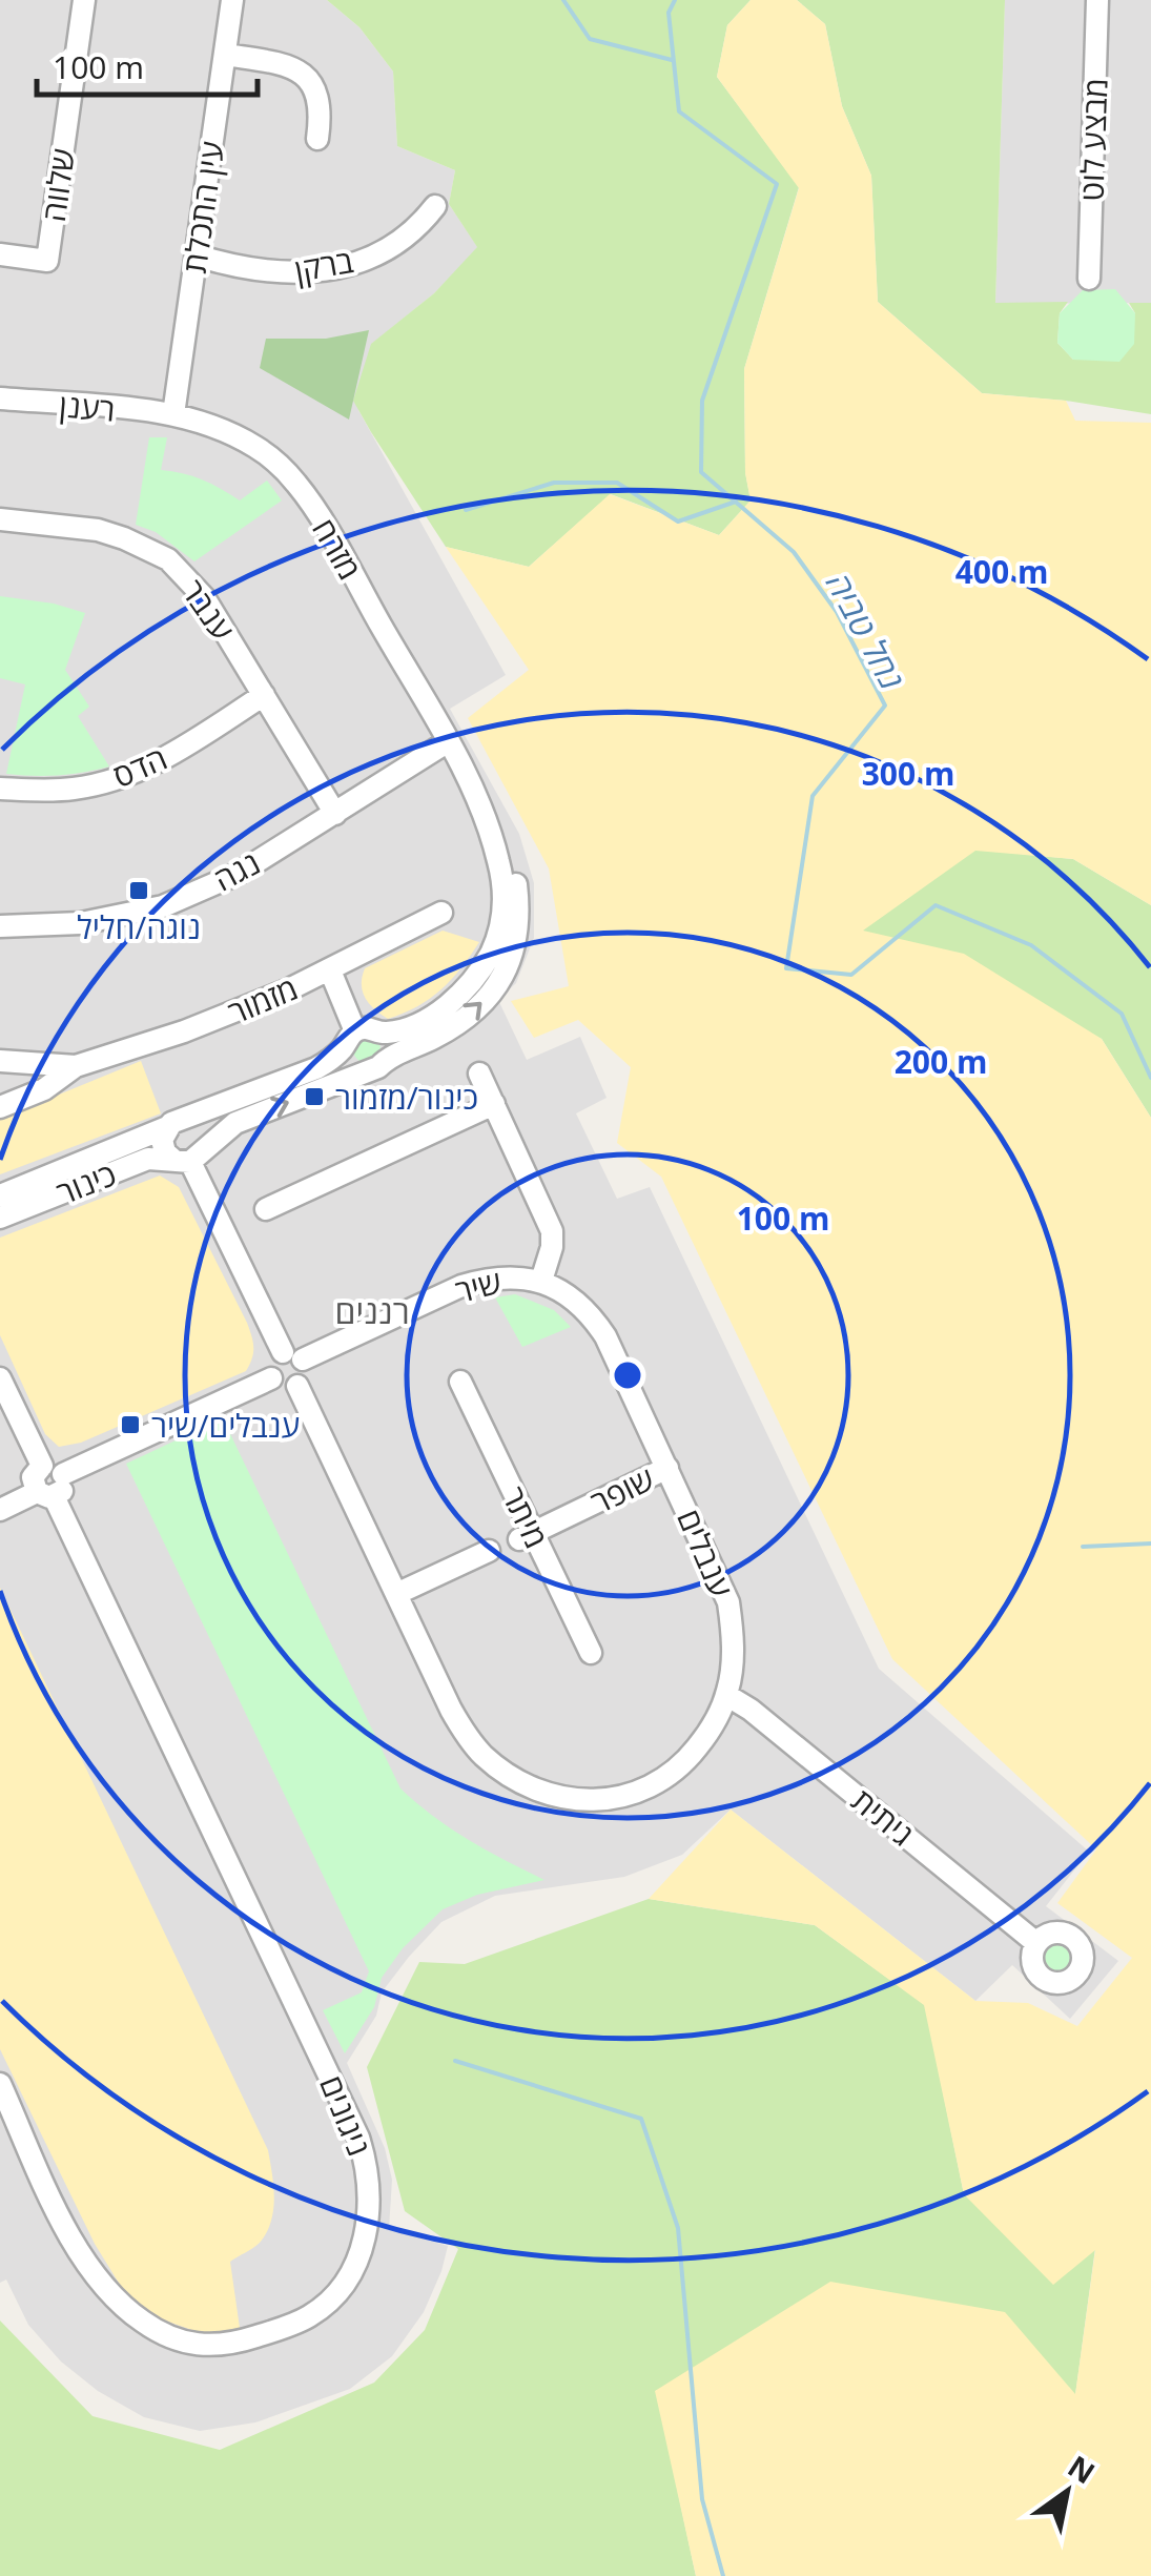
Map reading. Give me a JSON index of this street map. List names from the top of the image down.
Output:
{
  "streets": {
    "street": [
      "מבצע לוט",
      "שלווה",
      "עין התכלת",
      "ברקן",
      "רענן",
      "מזרח",
      "ענבר",
      "הדס",
      "נגה",
      "מזמור",
      "כינור",
      "שיר",
      "שופר",
      "מיתר",
      "ענבלים",
      "גיתית",
      "ניגונים"
    ]
  },
  "crossings": [
    ["עין התכלת", "ברקן"],
    ["עין התכלת", "רענן"],
    ["עין התכלת", "מזרח"],
    ["רענן", "מזרח"],
    ["מזרח", "נגה"],
    ["מזרח", "כינור"],
    ["ענבר", "הדס"],
    ["ענבר", "נגה"],
    ["שיר", "ענבלים"],
    ["שופר", "מיתר"],
    ["שופר", "ענבלים"],
    ["ענבלים", "גיתית"]
  ],
  "districts": ["רננים"],
  "water": ["נחל טביה"],
  "places": {
    "transit": ["נוגה/חליל", "כינור/מזמור", "ענבלים/שיר"]
  },
  "scale_bar": "100 m",
  "north": "top right",
  "rings": [
    "400 m",
    "300 m",
    "200 m",
    "100 m"
  ]
}
